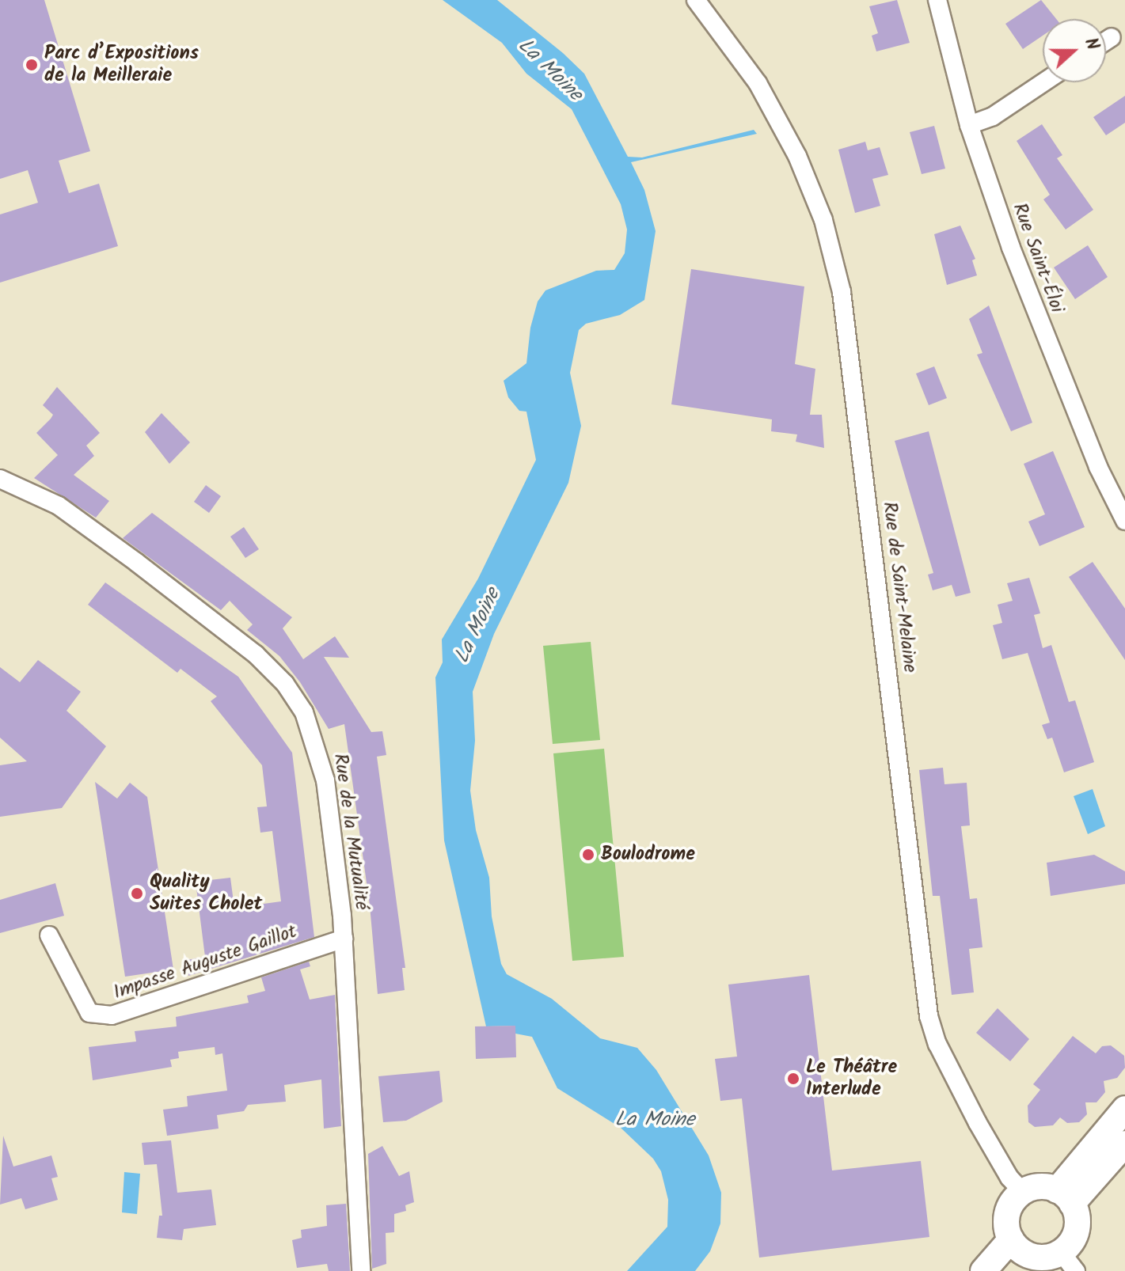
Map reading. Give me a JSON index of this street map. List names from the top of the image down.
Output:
{
  "streets": {
    "street": [
      "Rue Saint-Éloi",
      "Rue de Saint-Melaine",
      "Rue de la Mutualité",
      "Impasse Auguste Gaillot"
    ]
  },
  "crossings": [
    ["Rue de la Mutualité", "Impasse Auguste Gaillot"]
  ],
  "water": ["La Moine"],
  "places": [
    "Parc d’Expositions de la Meilleraie",
    "Boulodrome",
    "Quality Suites Cholet",
    "Le Théâtre Interlude"
  ],
  "north": "right"
}
